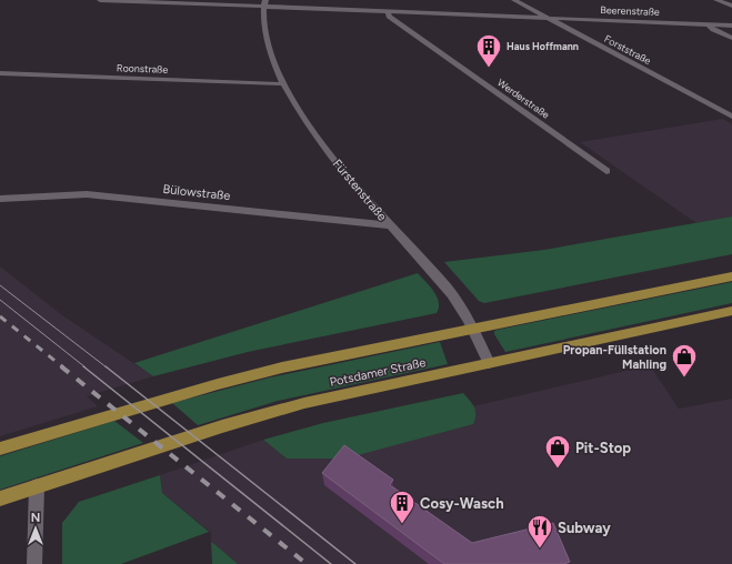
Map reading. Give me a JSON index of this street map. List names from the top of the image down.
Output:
{
  "streets": {
    "main road": ["Potsdamer Straße"],
    "street": [
      "Beerenstraße",
      "Forststraße",
      "Roonstraße",
      "Werderstraße",
      "Fürstenstraße",
      "Bülowstraße"
    ]
  },
  "crossings": [
    ["Beerenstraße", "Forststraße"],
    ["Beerenstraße", "Werderstraße"],
    ["Beerenstraße", "Fürstenstraße"],
    ["Roonstraße", "Fürstenstraße"],
    ["Fürstenstraße", "Bülowstraße"],
    ["Fürstenstraße", "Potsdamer Straße"]
  ],
  "places": {
    "building": ["Haus Hoffmann", "Cosy-Wasch"],
    "shop": ["Propan-Füllstation Mahling", "Pit-Stop"],
    "restaurant": ["Subway"]
  },
  "north": "top"
}
